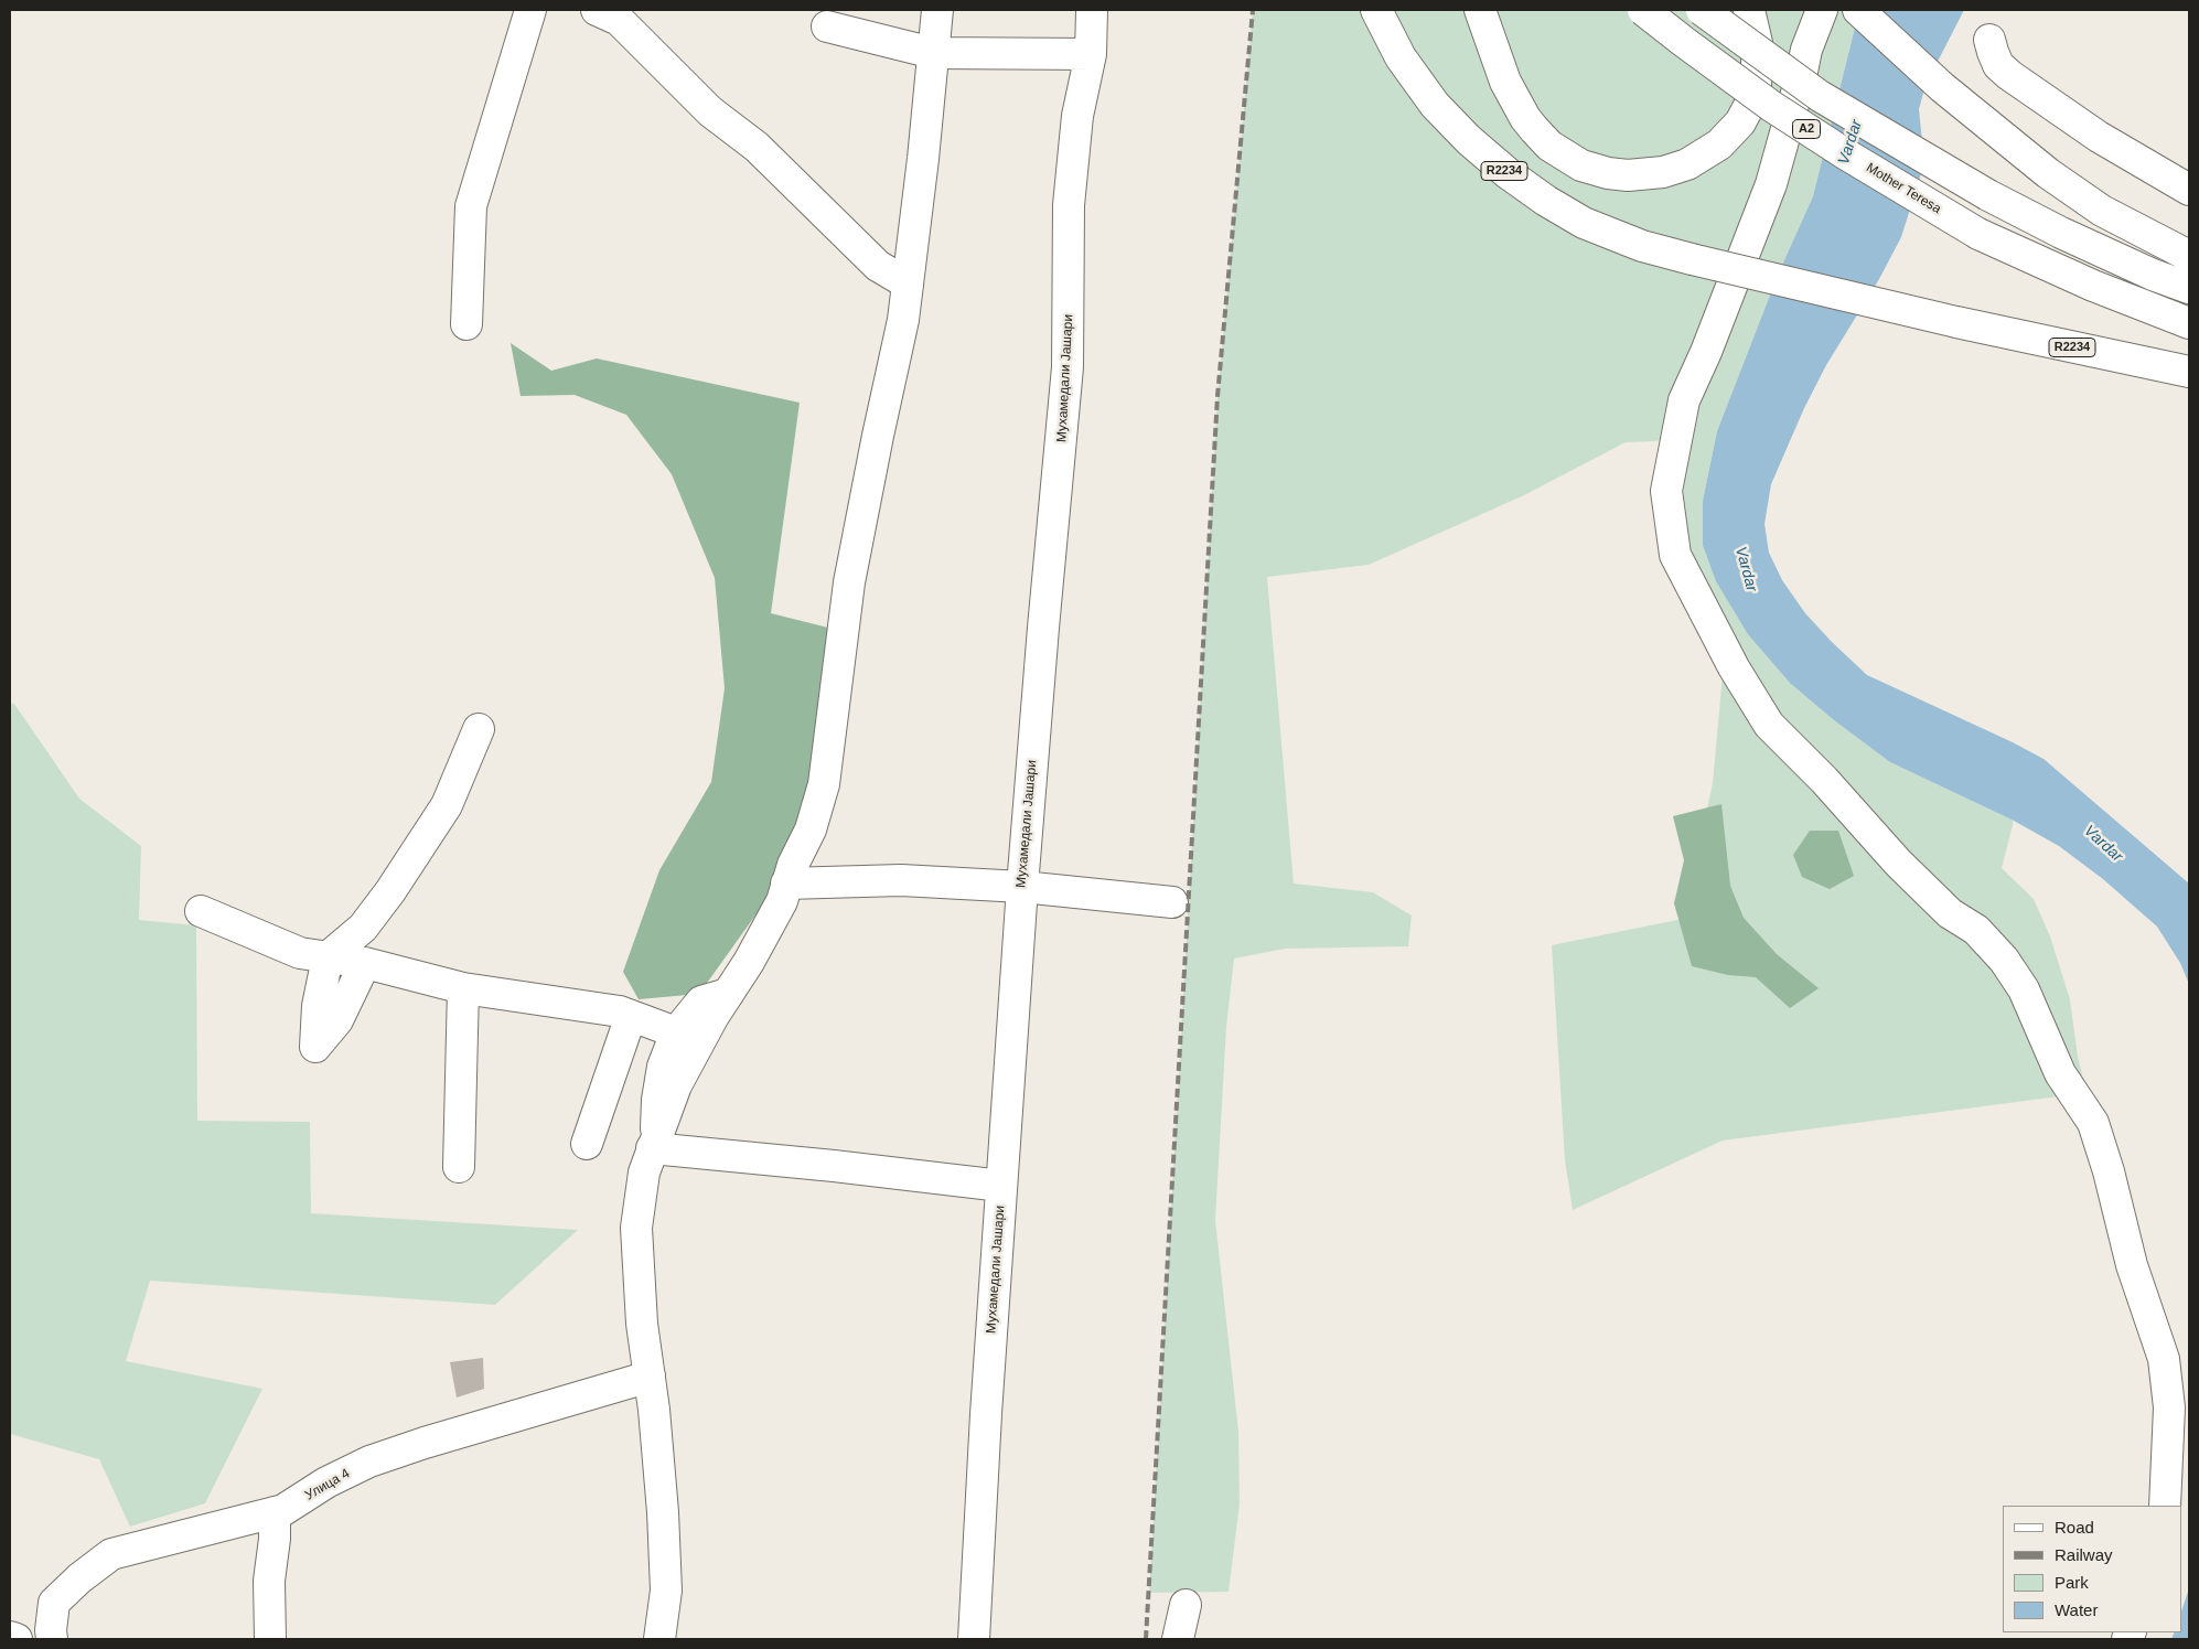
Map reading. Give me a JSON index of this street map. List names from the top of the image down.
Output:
{
  "streets": {
    "main road": [
      "A2",
      "R2234",
      "Mother Teresa",
      "Мухамедали Јашари",
      "Улица 4"
    ]
  },
  "water": ["Vardar"],
  "legend": [
    "Road",
    "Railway",
    "Park",
    "Water"
  ]
}
